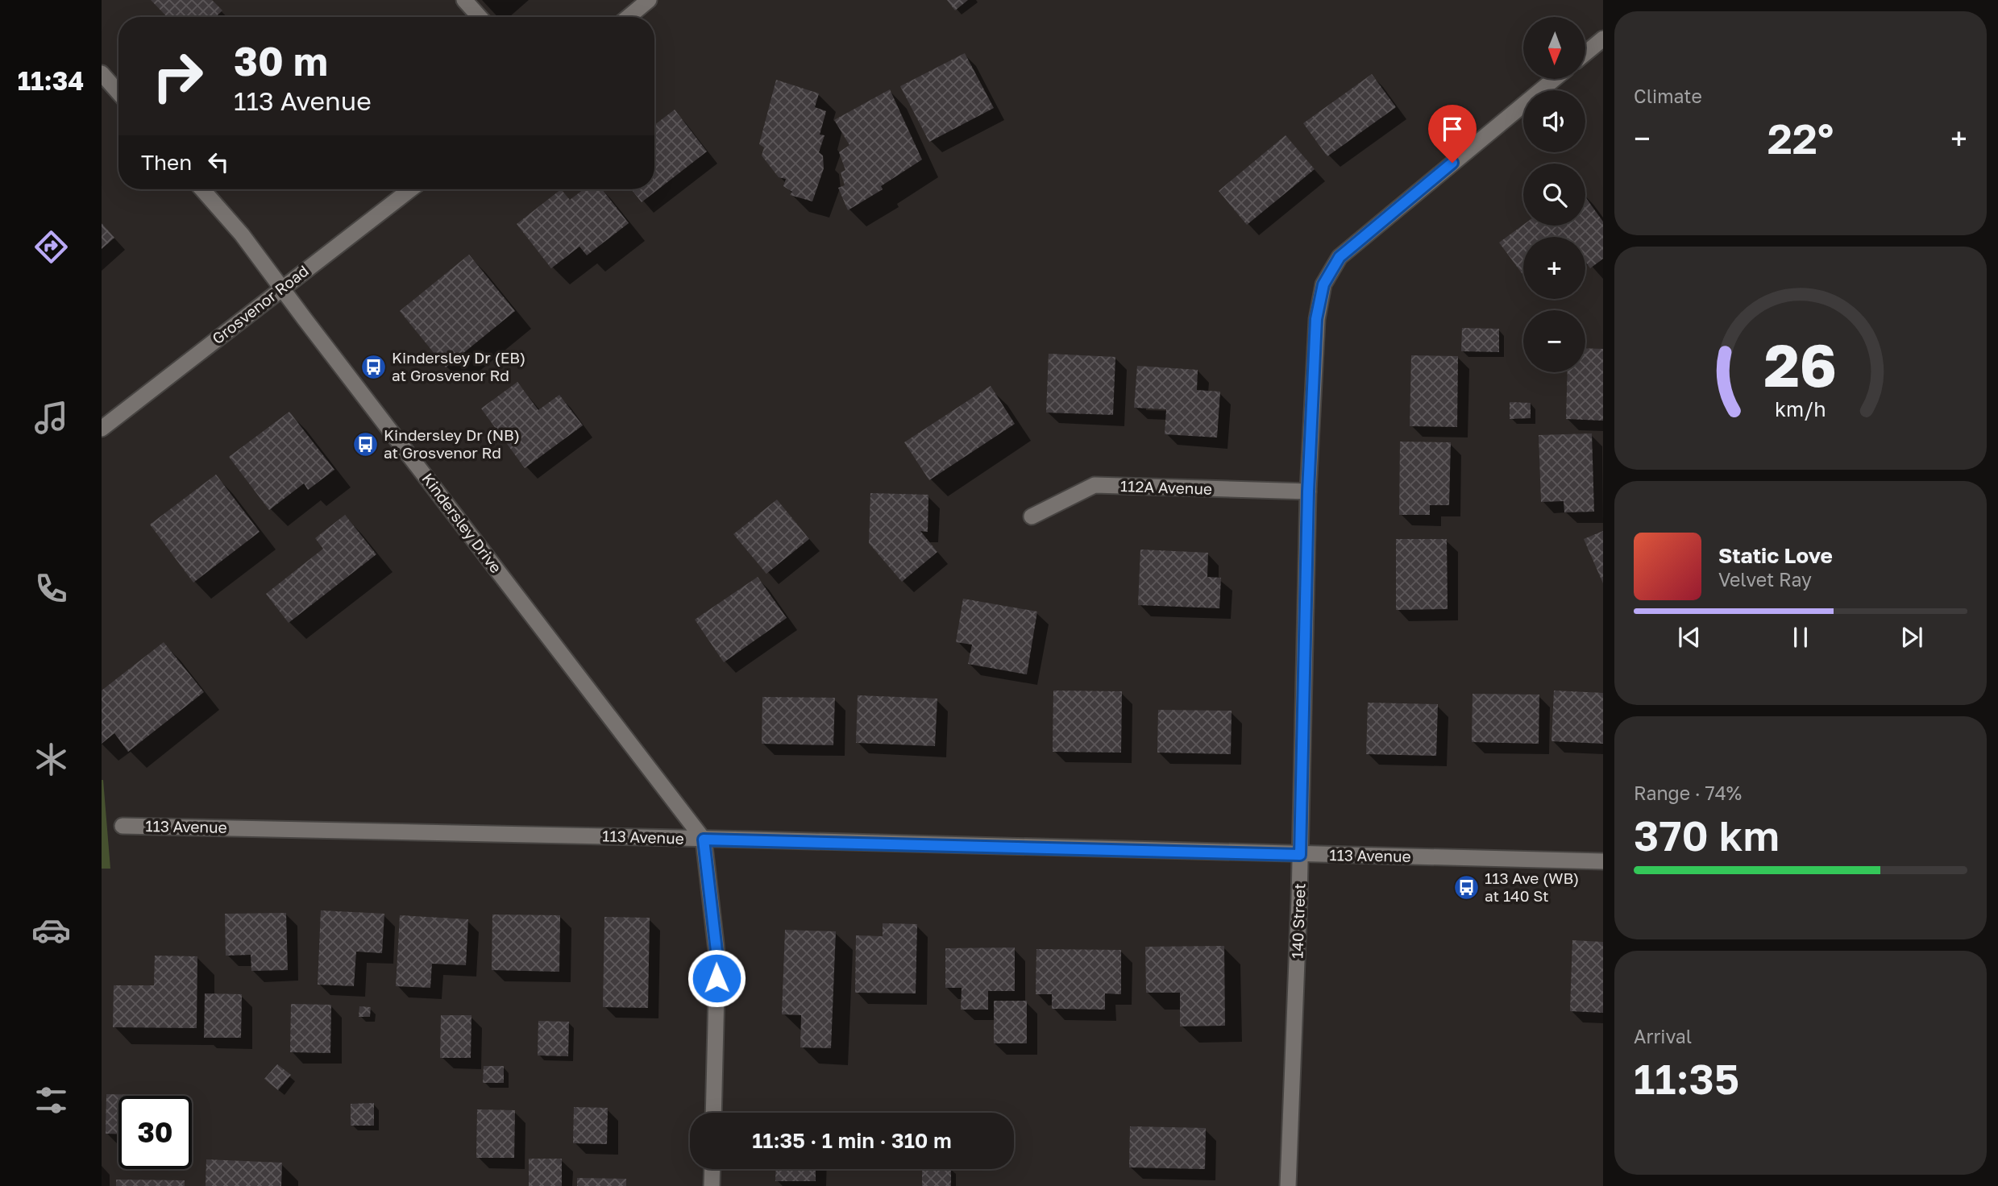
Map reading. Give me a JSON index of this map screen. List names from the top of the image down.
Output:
{
  "streets": {
    "street": [
      "Grosvenor Road",
      "112A Avenue",
      "Kindersley Drive",
      "113 Avenue",
      "140 Street"
    ]
  },
  "crossings": [
    ["Grosvenor Road", "Kindersley Drive"],
    ["112A Avenue", "140 Street"],
    ["Kindersley Drive", "113 Avenue"],
    ["113 Avenue", "140 Street"]
  ],
  "places": {
    "bus stop": ["Kindersley Dr (EB) at Grosvenor Rd", "Kindersley Dr (NB) at Grosvenor Rd", "113 Ave (WB) at 140 St"]
  },
  "north": "bottom",
  "page": {
    "tabs": "11:34",
    "tile": [
      "Climate",
      ["Range · 74%", "370 km"],
      ["Arrival", "11:35"]
    ],
    "map_buttons": ["+", "−"],
    "turn": ["30 m", "113 Avenue"],
    "heat": ["−", "22°", "+"],
    "then": "Then",
    "song": ["Static Love", "Velvet Ray"],
    "limit": "30",
    "trip": "11:35 · 1 min · 310 m",
    "gauge": ["26", "km/h"]
  }
}
